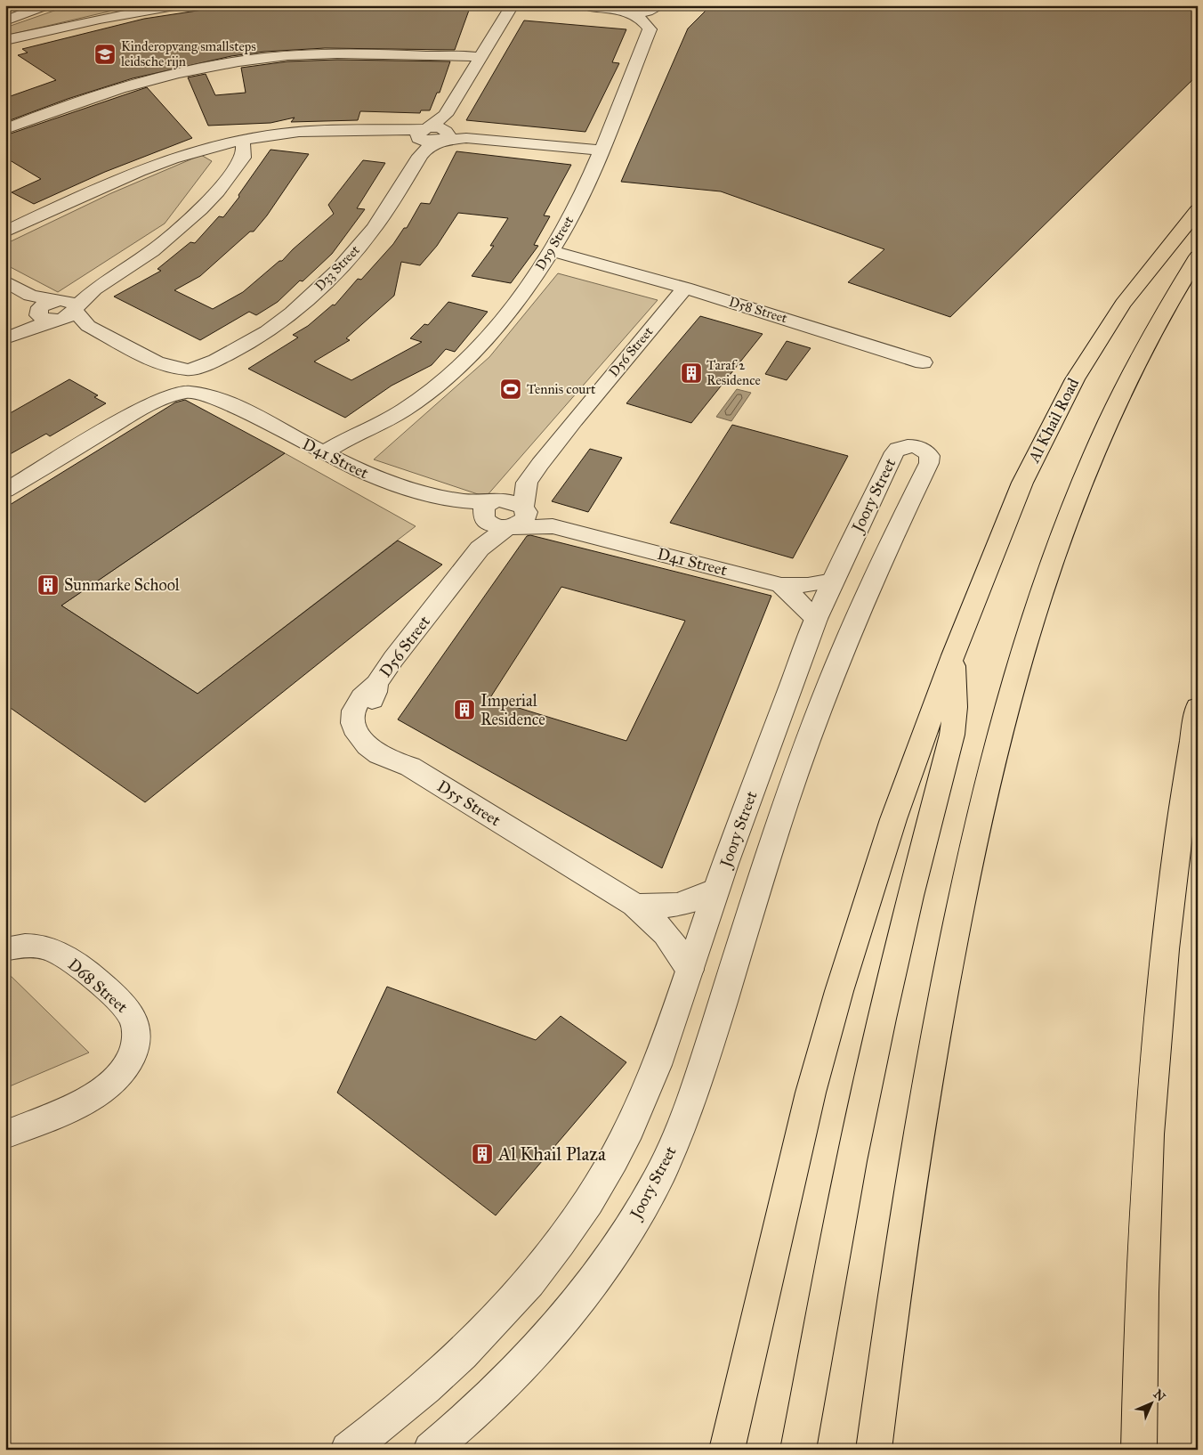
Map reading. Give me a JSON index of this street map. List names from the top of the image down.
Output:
{
  "streets": {
    "highway": ["Al Khail Road"],
    "street": [
      "D59 Street",
      "D33 Street",
      "D58 Street",
      "D56 Street",
      "D41 Street",
      "Joory Street",
      "D55 Street",
      "D68 Street"
    ]
  },
  "crossings": [
    ["D59 Street", "D58 Street"],
    ["D59 Street", "D41 Street"],
    ["D33 Street", "D41 Street"],
    ["D58 Street", "D56 Street"],
    ["D56 Street", "D41 Street"],
    ["D56 Street", "D55 Street"],
    ["D41 Street", "Joory Street"],
    ["Joory Street", "D55 Street"]
  ],
  "places": {
    "school or university": ["Kinderopvang smallsteps leidsche rijn"],
    "building": [
      "Taraf 2 Residence",
      "Sunmarke School",
      "Imperial Residence",
      "Al Khail Plaza"
    ],
    "sports": ["Tennis court"]
  },
  "north": "top right"
}
